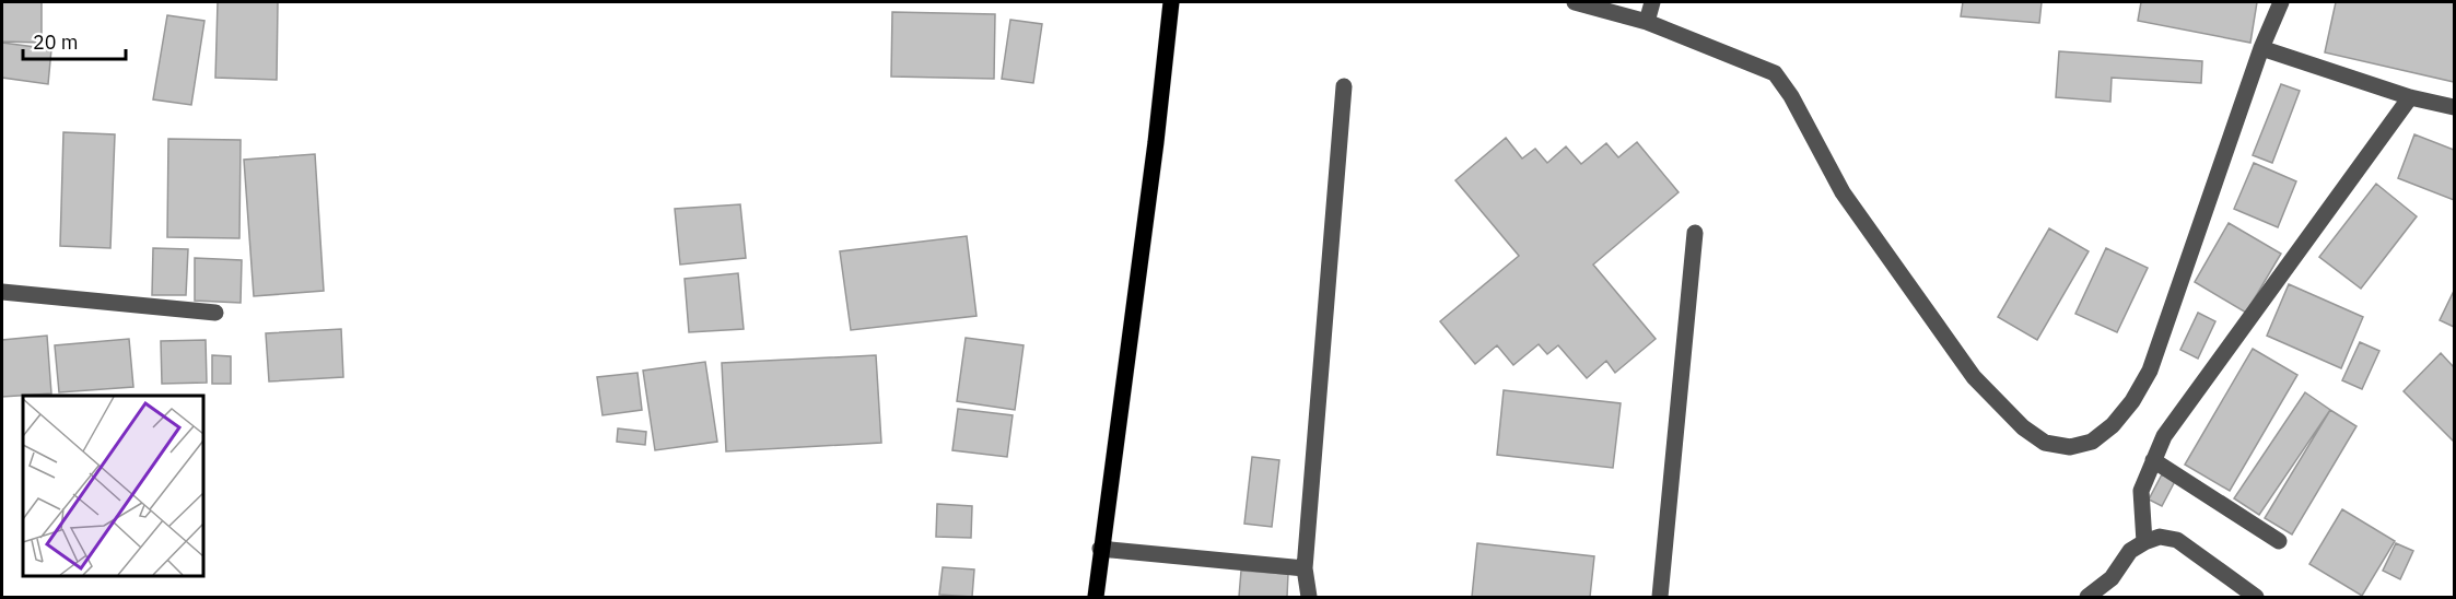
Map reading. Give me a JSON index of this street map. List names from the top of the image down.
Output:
{
  "scale_bar": "20 m"
}
